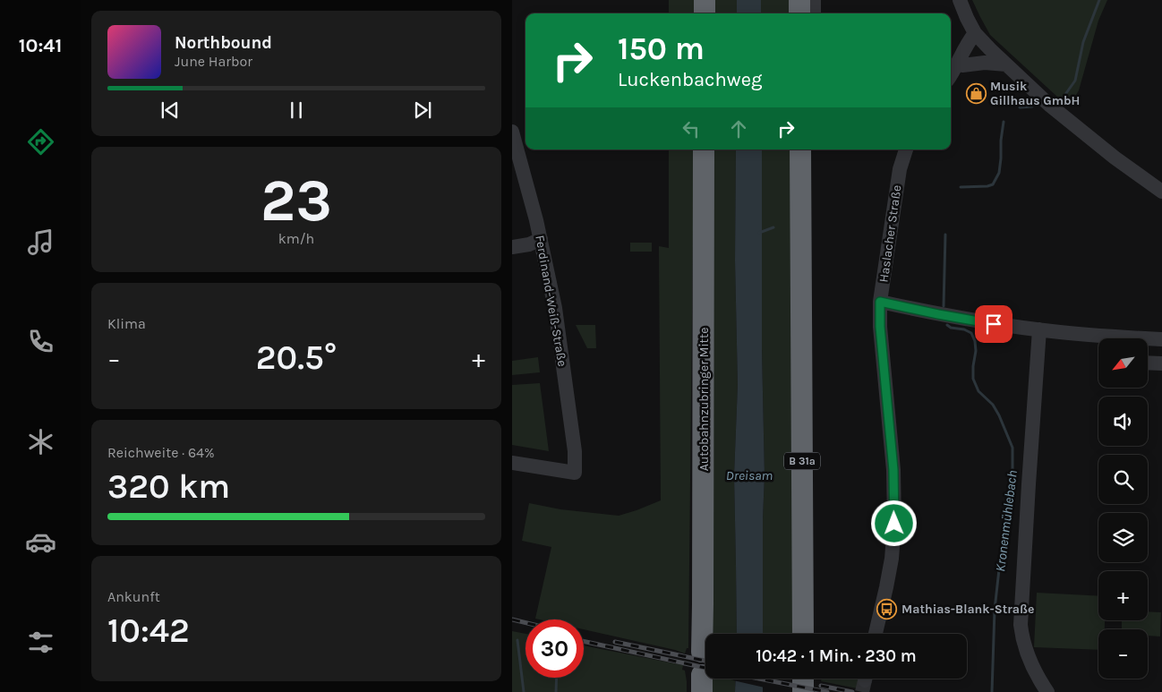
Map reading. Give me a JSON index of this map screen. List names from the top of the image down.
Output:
{
  "streets": {
    "highway": ["Autobahnzubringer Mitte", "B 31a"],
    "street": ["Haslacher Straße", "Ferdinand-Weiß-Straße"]
  },
  "water": ["Dreisam", "Kronenmühlebach"],
  "places": {
    "shop": ["Musik Gillhaus GmbH"],
    "bus stop": ["Mathias-Blank-Straße"]
  },
  "north": "bottom left",
  "page": {
    "tabs": "10:41",
    "turn": ["150 m", "Luckenbachweg"],
    "song": ["Northbound", "June Harbor"],
    "tile": [
      ["23", "km/h"],
      "Klima",
      ["Reichweite · 64%", "320 km"],
      ["Ankunft", "10:42"]
    ],
    "map_buttons": ["+", "−"],
    "heat": ["−", "20.5°", "+"],
    "limit": "30",
    "trip": "10:42 · 1 Min. · 230 m"
  }
}
